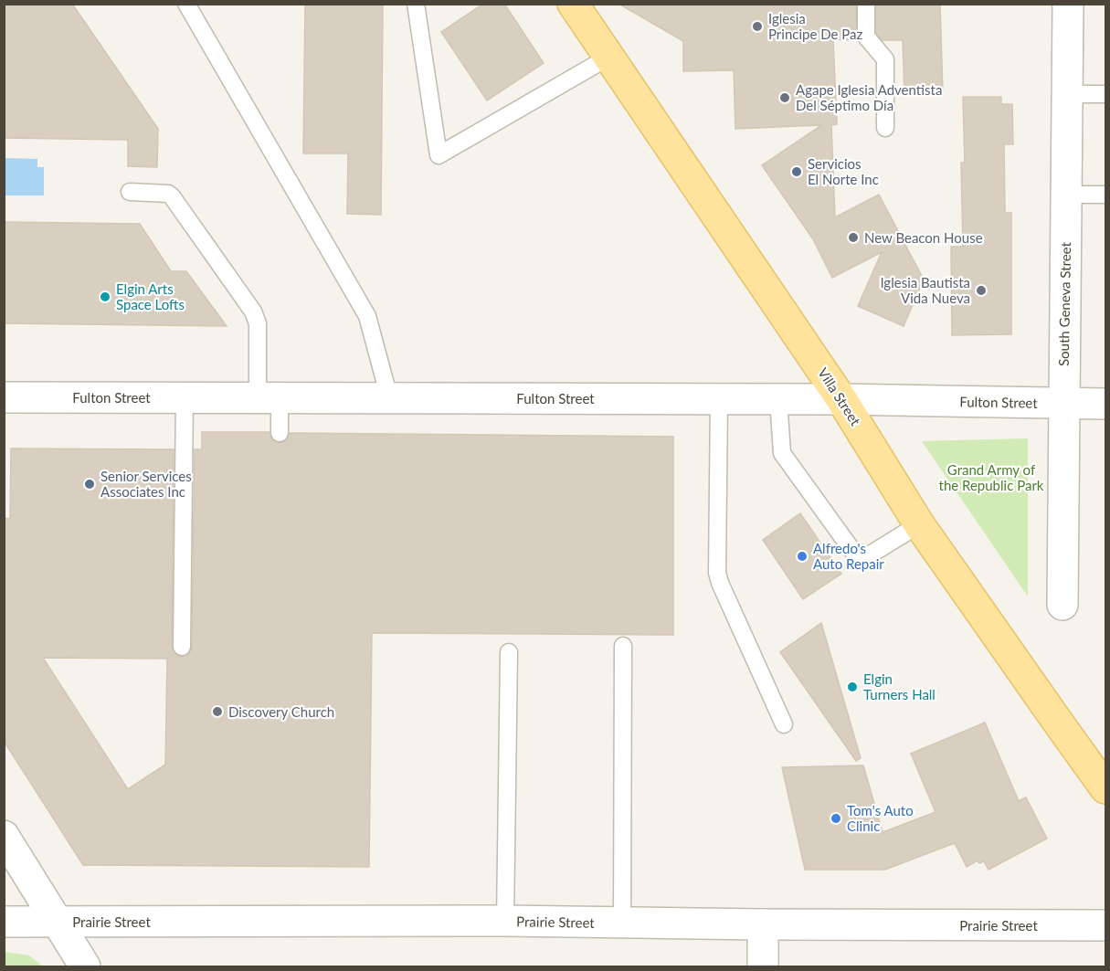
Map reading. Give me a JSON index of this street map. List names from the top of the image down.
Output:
{
  "streets": {
    "main road": ["Villa Street"],
    "street": ["South Geneva Street", "Fulton Street", "Prairie Street"]
  },
  "crossings": [
    ["South Geneva Street", "Fulton Street"],
    ["Villa Street", "Fulton Street"]
  ],
  "parks": ["Grand Army of the Republic Park"],
  "places": [
    "Iglesia Principe De Paz",
    "Agape Iglesia Adventista Del Séptimo Día",
    "Servicios El Norte Inc",
    "New Beacon House",
    "Iglesia Bautista Vida Nueva",
    "Elgin Arts Space Lofts",
    "Senior Services Associates Inc",
    "Alfredo's Auto Repair",
    "Elgin Turners Hall",
    "Discovery Church",
    "Tom's Auto Clinic"
  ]
}
